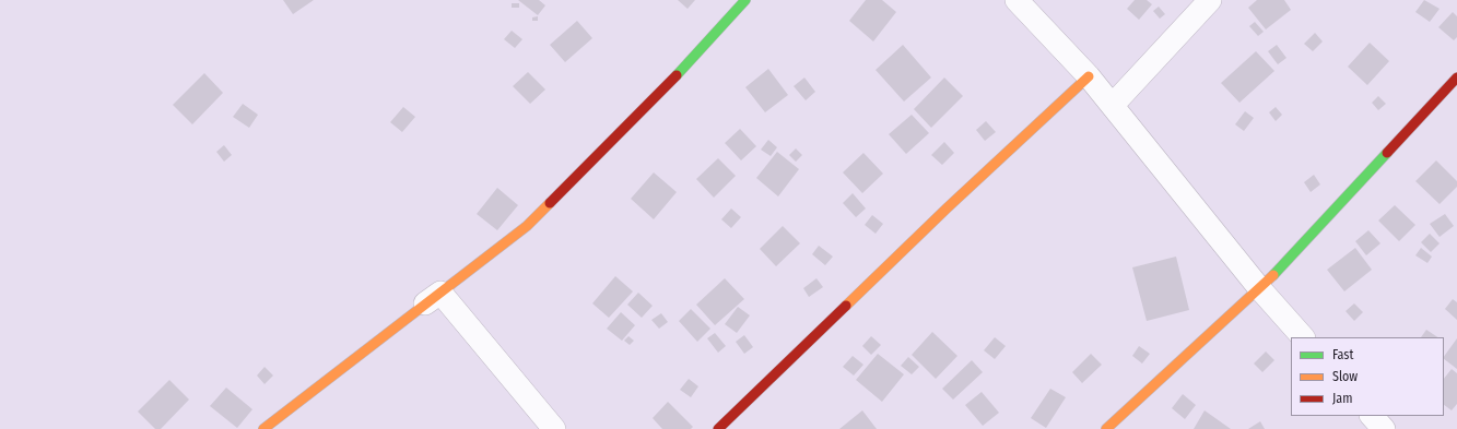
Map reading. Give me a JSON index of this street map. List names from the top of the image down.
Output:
{
  "legend": ["Fast", "Slow", "Jam"]
}
